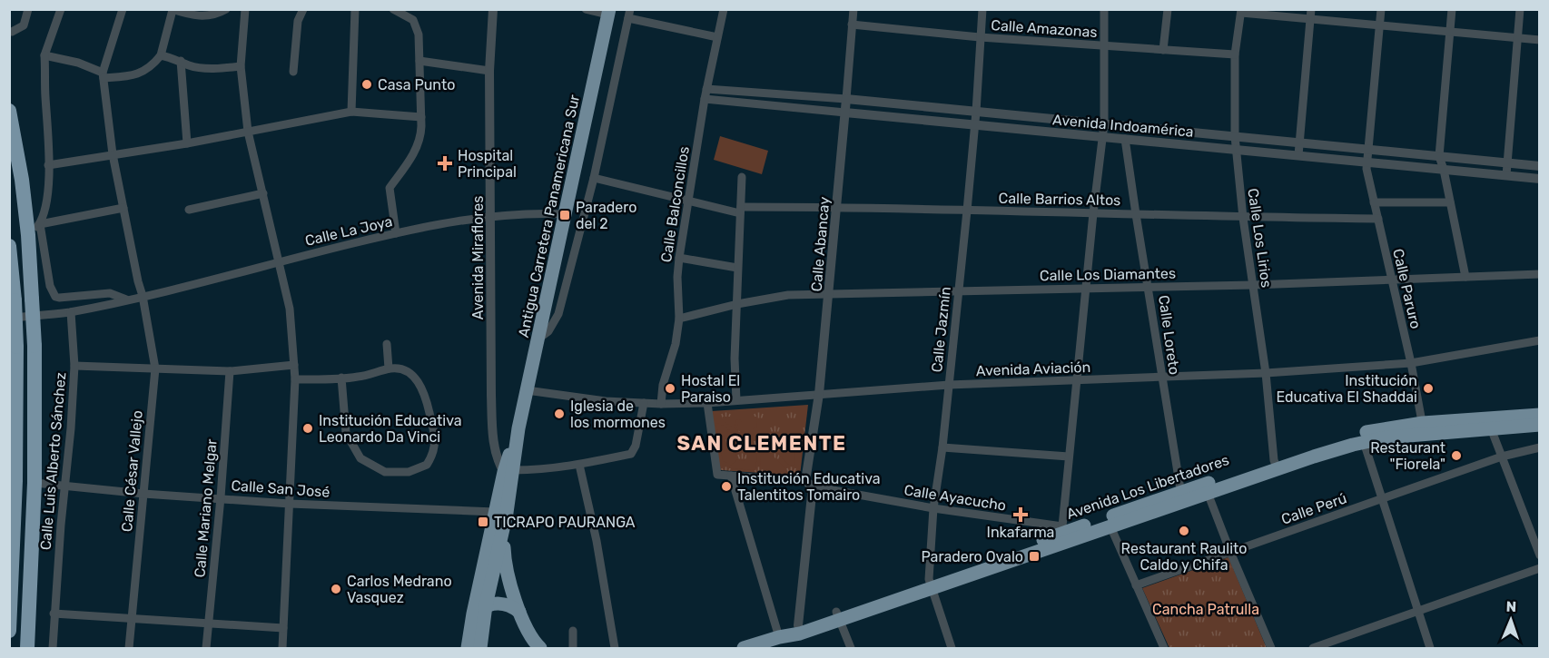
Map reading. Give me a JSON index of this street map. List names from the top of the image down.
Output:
{
  "streets": {
    "highway": ["Antigua Carretera Panamericana Sur", "Avenida Los Libertadores"],
    "street": [
      "Calle Amazonas",
      "Avenida Indoamérica",
      "Calle Barrios Altos",
      "Calle Balconcillos",
      "Calle La Joya",
      "Calle Los Lirios",
      "Calle Abancay",
      "Avenida Miraflores",
      "Calle Los Diamantes",
      "Calle Paruro",
      "Calle Jazmín",
      "Calle Loreto",
      "Avenida Aviación",
      "Calle Luis Alberto Sánchez",
      "Calle César Vallejo",
      "Calle San José",
      "Calle Ayacucho",
      "Calle Mariano Melgar",
      "Calle Perú"
    ]
  },
  "crossings": [
    ["Calle Amazonas", "Calle Los Lirios"],
    ["Calle Amazonas", "Calle Abancay"],
    ["Calle Amazonas", "Calle Jazmín"],
    ["Avenida Indoamérica", "Calle Balconcillos"],
    ["Avenida Indoamérica", "Calle Los Lirios"],
    ["Avenida Indoamérica", "Calle Abancay"],
    ["Avenida Indoamérica", "Calle Paruro"],
    ["Avenida Indoamérica", "Calle Jazmín"],
    ["Avenida Indoamérica", "Calle Loreto"],
    ["Calle Barrios Altos", "Calle Balconcillos"],
    ["Calle Barrios Altos", "Calle Los Lirios"],
    ["Calle Barrios Altos", "Calle Abancay"],
    ["Calle Barrios Altos", "Calle Paruro"],
    ["Calle Barrios Altos", "Calle Jazmín"],
    ["Calle Barrios Altos", "Calle Loreto"],
    ["Calle Balconcillos", "Calle Los Diamantes"],
    ["Calle Balconcillos", "Avenida Aviación"],
    ["Antigua Carretera Panamericana Sur", "Calle La Joya"],
    ["Antigua Carretera Panamericana Sur", "Avenida Miraflores"],
    ["Antigua Carretera Panamericana Sur", "Avenida Aviación"],
    ["Antigua Carretera Panamericana Sur", "Calle San José"],
    ["Calle La Joya", "Avenida Miraflores"],
    ["Calle La Joya", "Calle Luis Alberto Sánchez"],
    ["Calle La Joya", "Calle César Vallejo"],
    ["Calle Los Lirios", "Calle Los Diamantes"],
    ["Calle Los Lirios", "Avenida Aviación"],
    ["Calle Los Lirios", "Avenida Los Libertadores"],
    ["Calle Abancay", "Calle Los Diamantes"],
    ["Calle Abancay", "Avenida Aviación"],
    ["Calle Abancay", "Avenida Los Libertadores"],
    ["Calle Abancay", "Calle Ayacucho"],
    ["Calle Los Diamantes", "Calle Paruro"],
    ["Calle Los Diamantes", "Calle Jazmín"],
    ["Calle Los Diamantes", "Calle Loreto"],
    ["Calle Paruro", "Avenida Aviación"],
    ["Calle Paruro", "Avenida Los Libertadores"],
    ["Calle Jazmín", "Avenida Aviación"],
    ["Calle Jazmín", "Avenida Los Libertadores"],
    ["Calle Jazmín", "Calle Ayacucho"],
    ["Calle Loreto", "Avenida Aviación"],
    ["Calle Loreto", "Avenida Los Libertadores"],
    ["Avenida Aviación", "Calle Ayacucho"],
    ["Calle Luis Alberto Sánchez", "Calle San José"],
    ["Calle César Vallejo", "Calle San José"],
    ["Avenida Los Libertadores", "Calle Ayacucho"],
    ["Calle San José", "Calle Mariano Melgar"]
  ],
  "districts": ["SAN CLEMENTE"],
  "parks": ["Cancha Patrulla"],
  "places": {
    "other": [
      "Casa Punto",
      "Hostal El Paraiso",
      "Institución Educativa El Shaddai",
      "Iglesia de los mormones",
      "Institución Educativa Leonardo Da Vinci",
      "Restaurant \"Fiorela\"",
      "Institución Educativa Talentitos Tomairo",
      "Restaurant Raulito Caldo y Chifa",
      "Carlos Medrano Vasquez"
    ],
    "health": ["Hospital Principal", "Inkafarma"],
    "transit": ["Paradero del 2", "TICRAPO PAURANGA", "Paradero Ovalo"]
  },
  "north": "top"
}
